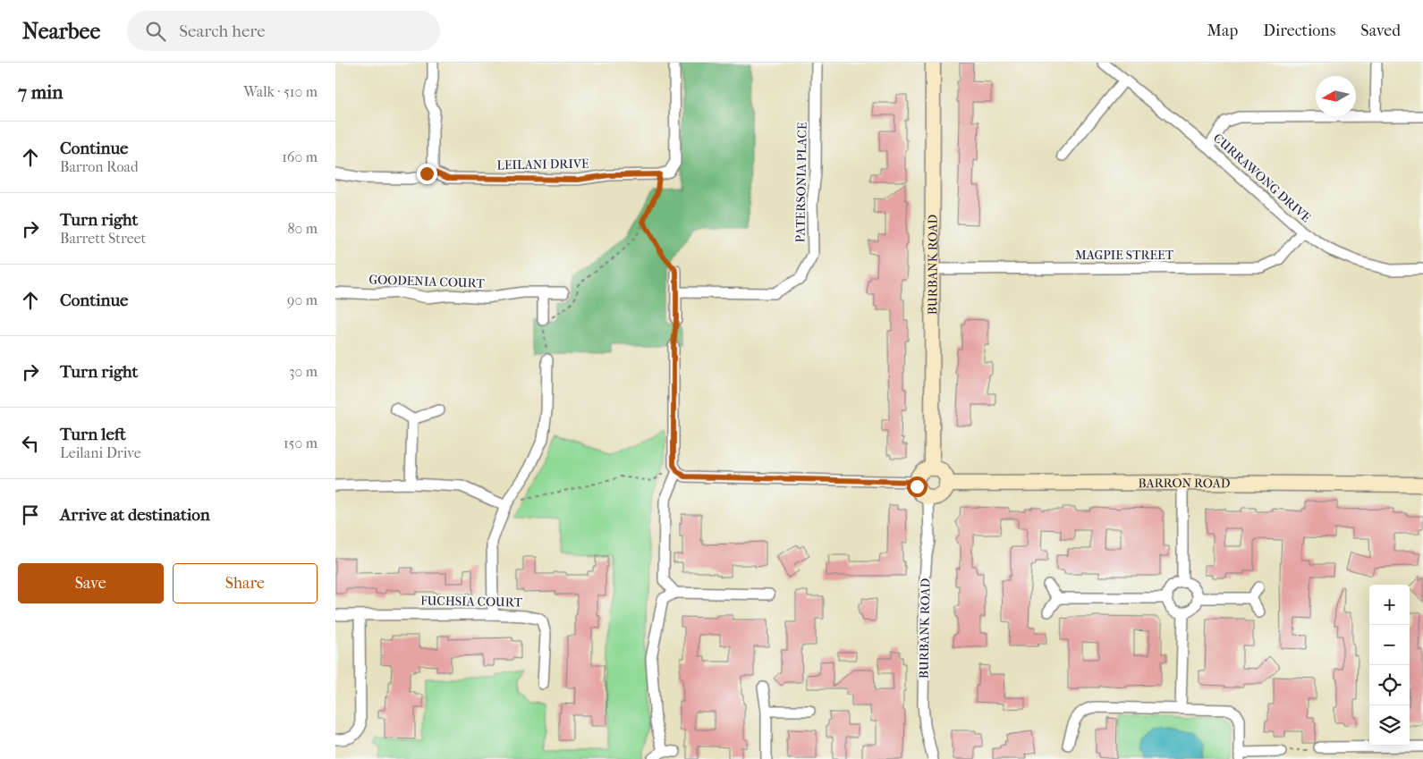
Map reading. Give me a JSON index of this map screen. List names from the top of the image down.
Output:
{
  "streets": {
    "street": [
      "LEILANI DRIVE",
      "CURRAWONG DRIVE",
      "PATERSONIA PLACE",
      "MAGPIE STREET",
      "BURBANK ROAD",
      "GOODENIA COURT",
      "BARRON ROAD",
      "FUCHSIA COURT"
    ]
  },
  "crossings": [
    ["CURRAWONG DRIVE", "MAGPIE STREET"],
    ["MAGPIE STREET", "BURBANK ROAD"],
    ["BURBANK ROAD", "BARRON ROAD"]
  ],
  "north": "left",
  "page": {
    "header": "Nearbee",
    "search": "Search here",
    "nav": ["Map", "Directions", "Saved"],
    "heading": ["7 min", "Walk · 510 m"],
    "list": [
      ["Continue", "Barron Road", "160 m"],
      ["Turn right", "Barrett Street", "80 m"],
      ["Continue", "90 m"],
      ["Turn right", "30 m"],
      ["Turn left", "Leilani Drive", "150 m"],
      "Arrive at destination"
    ],
    "buttons": ["Save", "Share"],
    "map_buttons": ["+", "−"]
  }
}
